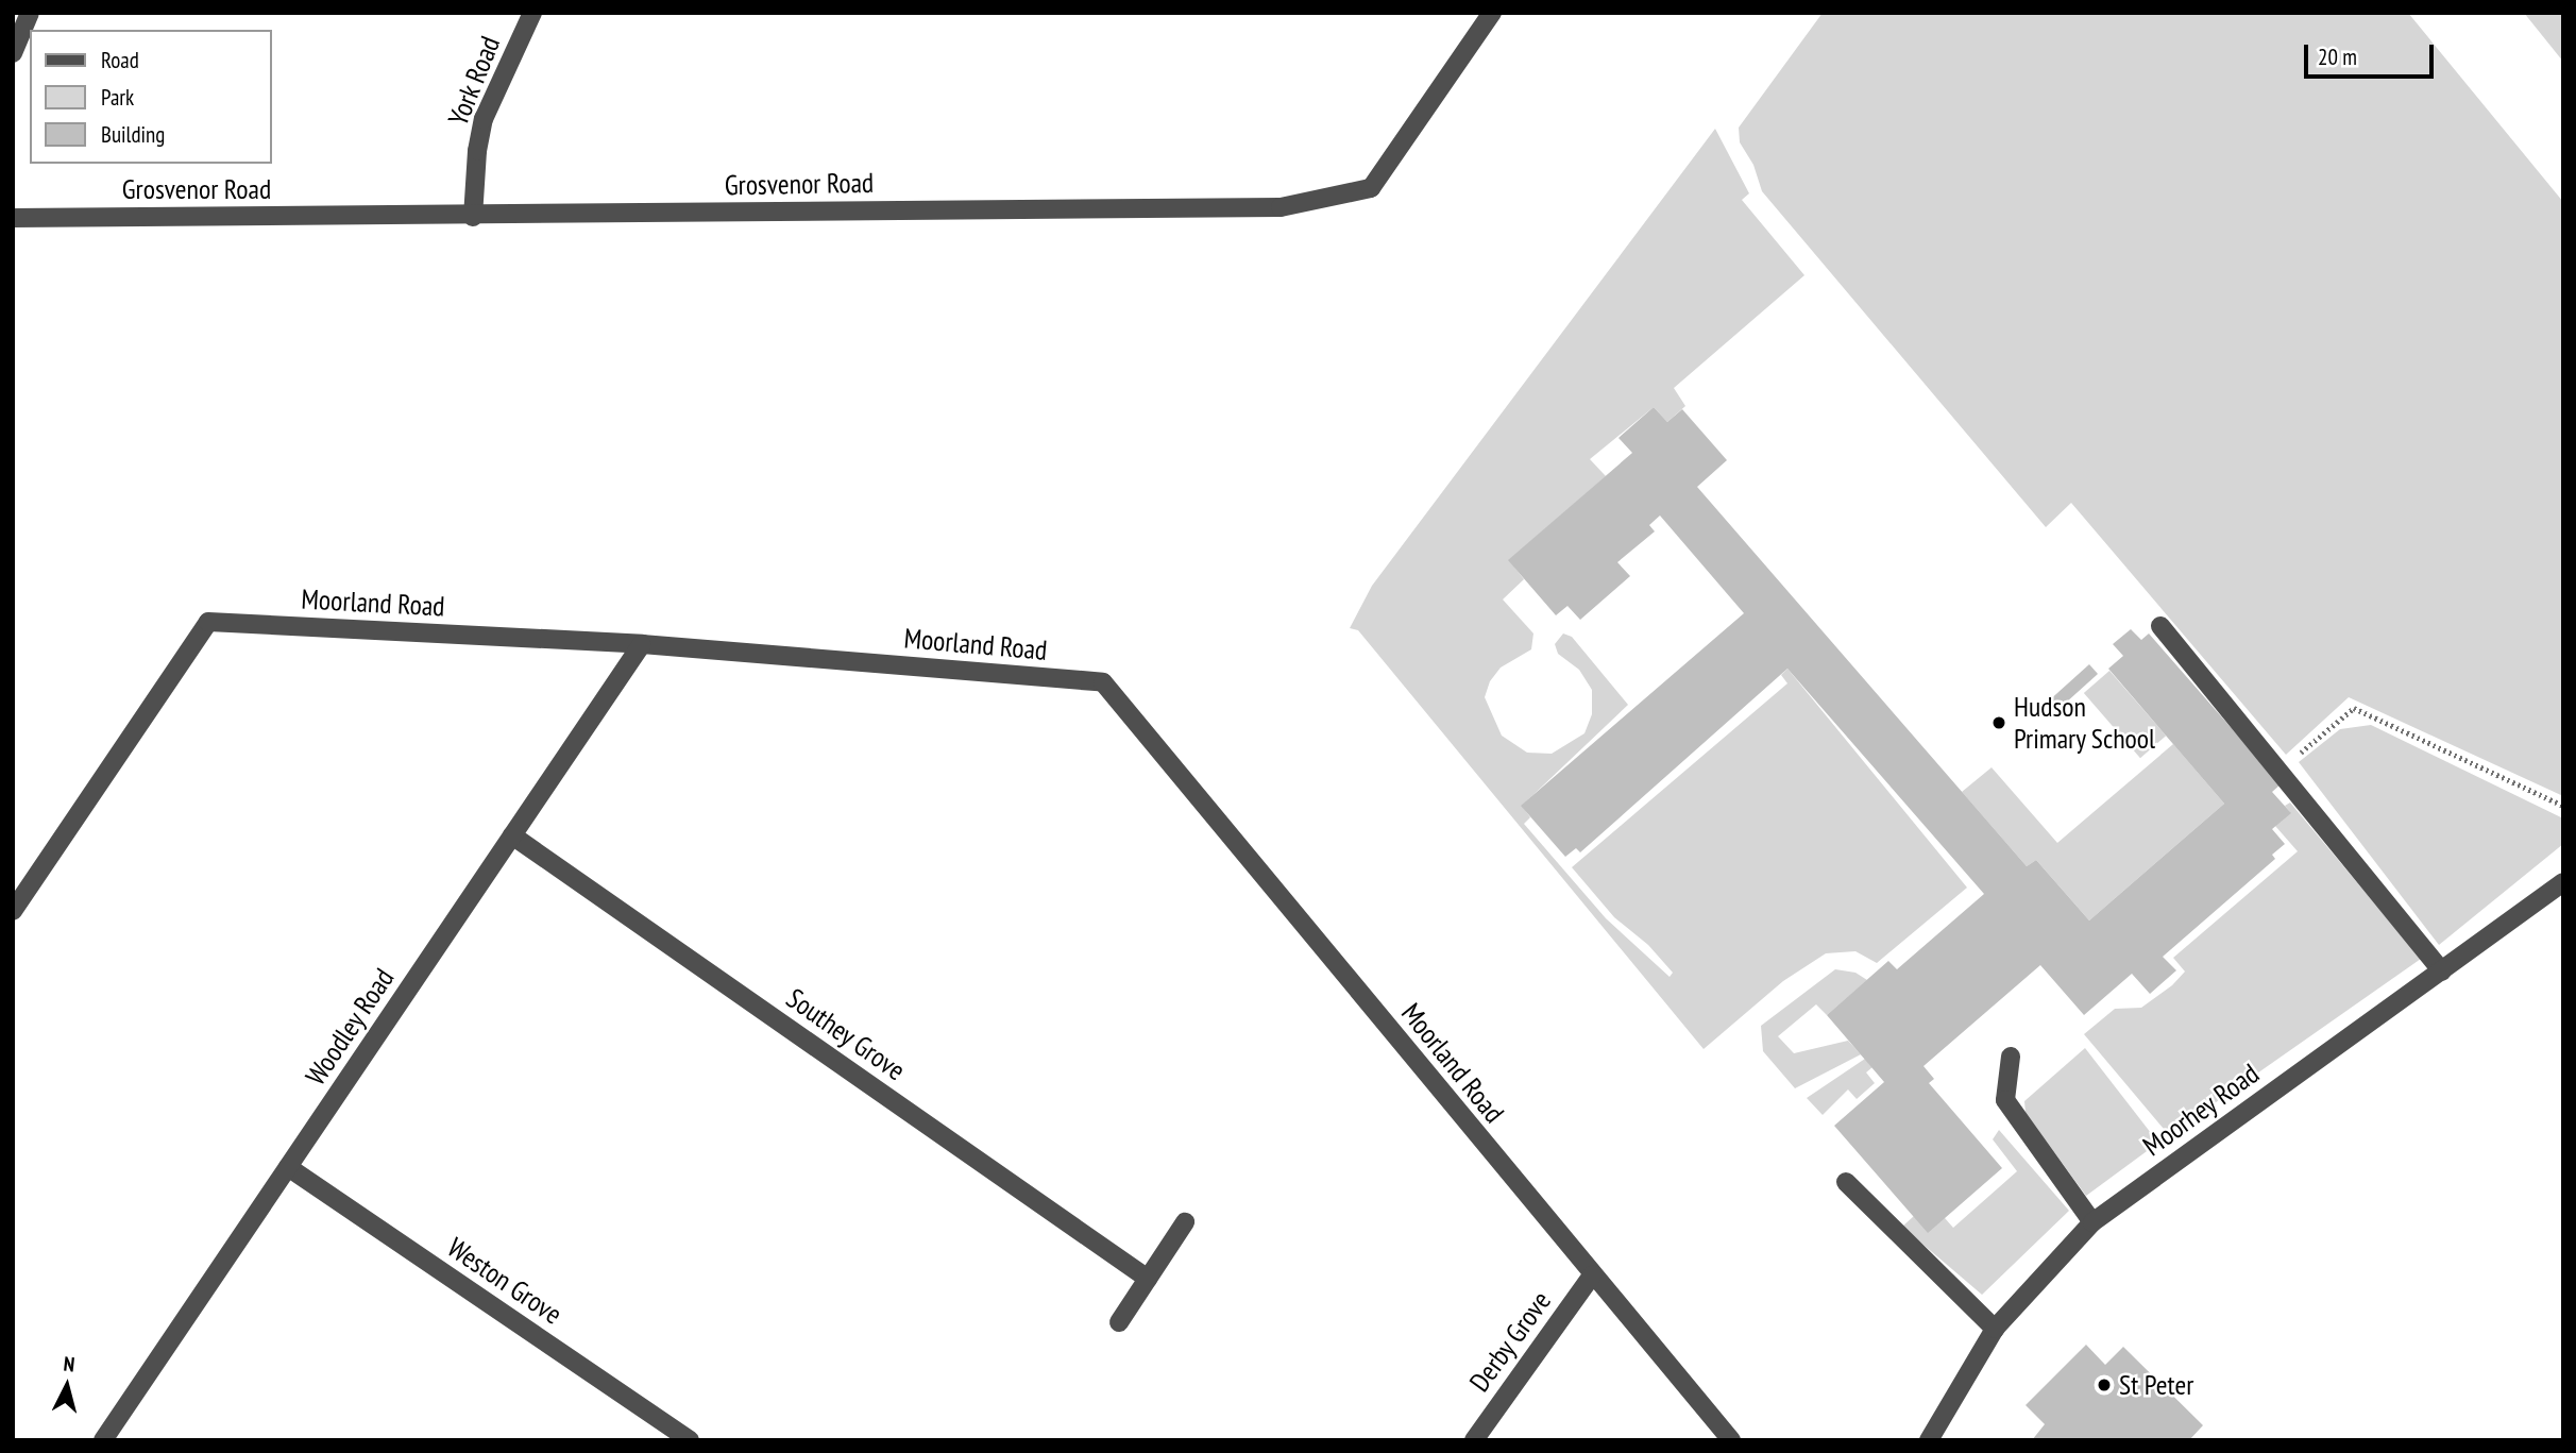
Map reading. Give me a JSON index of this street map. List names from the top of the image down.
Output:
{
  "streets": {
    "street": [
      "York Road",
      "Grosvenor Road",
      "Moorland Road",
      "Woodley Road",
      "Southey Grove",
      "Moorhey Road",
      "Weston Grove",
      "Derby Grove"
    ]
  },
  "crossings": [
    ["York Road", "Grosvenor Road"],
    ["Moorland Road", "Woodley Road"],
    ["Moorland Road", "Derby Grove"],
    ["Woodley Road", "Southey Grove"],
    ["Woodley Road", "Weston Grove"]
  ],
  "places": ["Hudson Primary School", "St Peter"],
  "legend": ["Road", "Park", "Building"],
  "scale_bar": "20 m",
  "north": "top"
}
